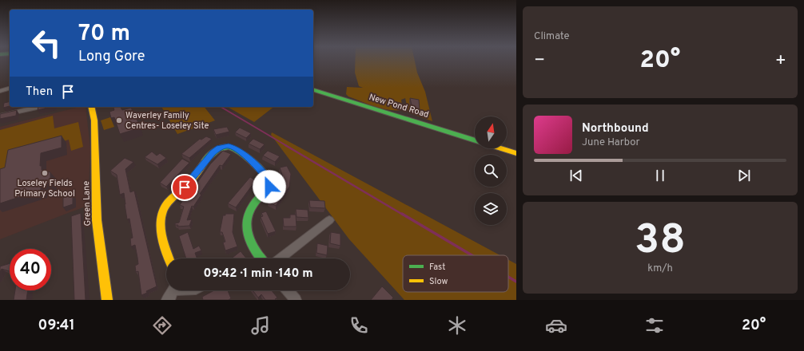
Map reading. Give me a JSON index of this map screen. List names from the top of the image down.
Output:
{
  "streets": {
    "street": ["New Pond Road", "Green Lane"]
  },
  "places": ["Waverley Family Centres- Loseley Site", "Loseley Fields Primary School"],
  "legend": ["Fast", "Slow"],
  "north": "top",
  "page": {
    "tile": [
      "Climate",
      ["38", "km/h"]
    ],
    "turn": ["70 m", "Long Gore"],
    "heat": ["−", "20°", "+"],
    "then": "Then",
    "song": ["Northbound", "June Harbor"],
    "limit": "40",
    "trip": "09:42 · 1 min · 140 m",
    "tabs": ["09:41", "20°"]
  }
}
